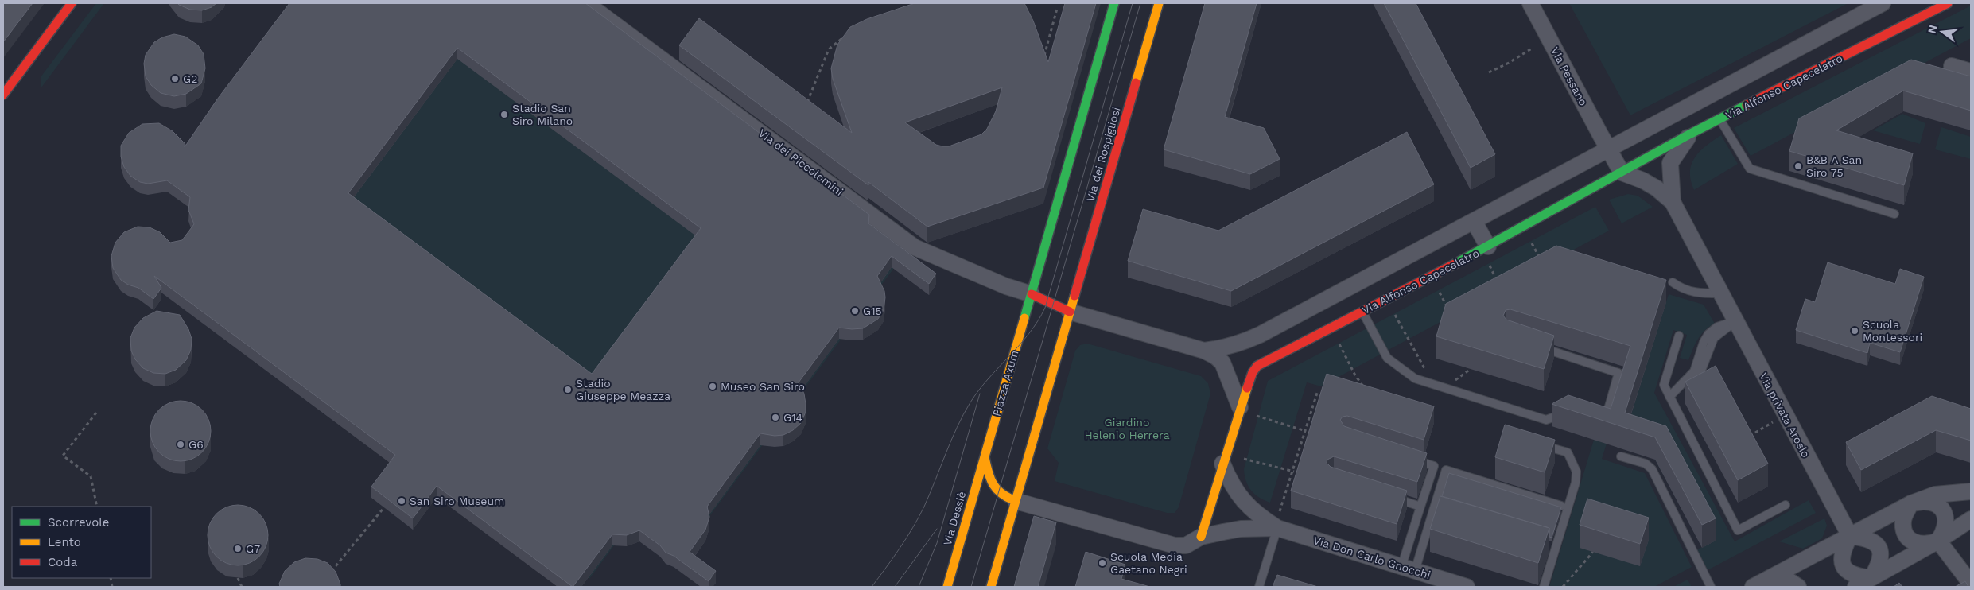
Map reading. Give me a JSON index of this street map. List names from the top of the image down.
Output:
{
  "streets": {
    "main road": [
      "Via Alfonso Capecelatro",
      "Via dei Rospigliosi",
      "Piazza Axum",
      "Via Dessiè"
    ],
    "street": [
      "Via Pessano",
      "Via dei Piccolomini",
      "Via privata Arosio",
      "Via Don Carlo Gnocchi"
    ]
  },
  "crossings": [
    ["Via Alfonso Capecelatro", "Via privata Arosio"],
    ["Via dei Piccolomini", "Piazza Axum"],
    ["Piazza Axum", "Via Dessiè"],
    ["Piazza Axum", "Via Don Carlo Gnocchi"]
  ],
  "parks": ["Giardino Helenio Herrera"],
  "places": [
    "G2",
    "Stadio San Siro Milano",
    "B&B A San Siro 75",
    "G15",
    "Scuola Montessori",
    "Museo San Siro",
    "Stadio Giuseppe Meazza",
    "G14",
    "G6",
    "San Siro Museum",
    "G7",
    "Scuola Media Gaetano Negri"
  ],
  "legend": ["Scorrevole", "Lento", "Coda"],
  "north": "left"
}
